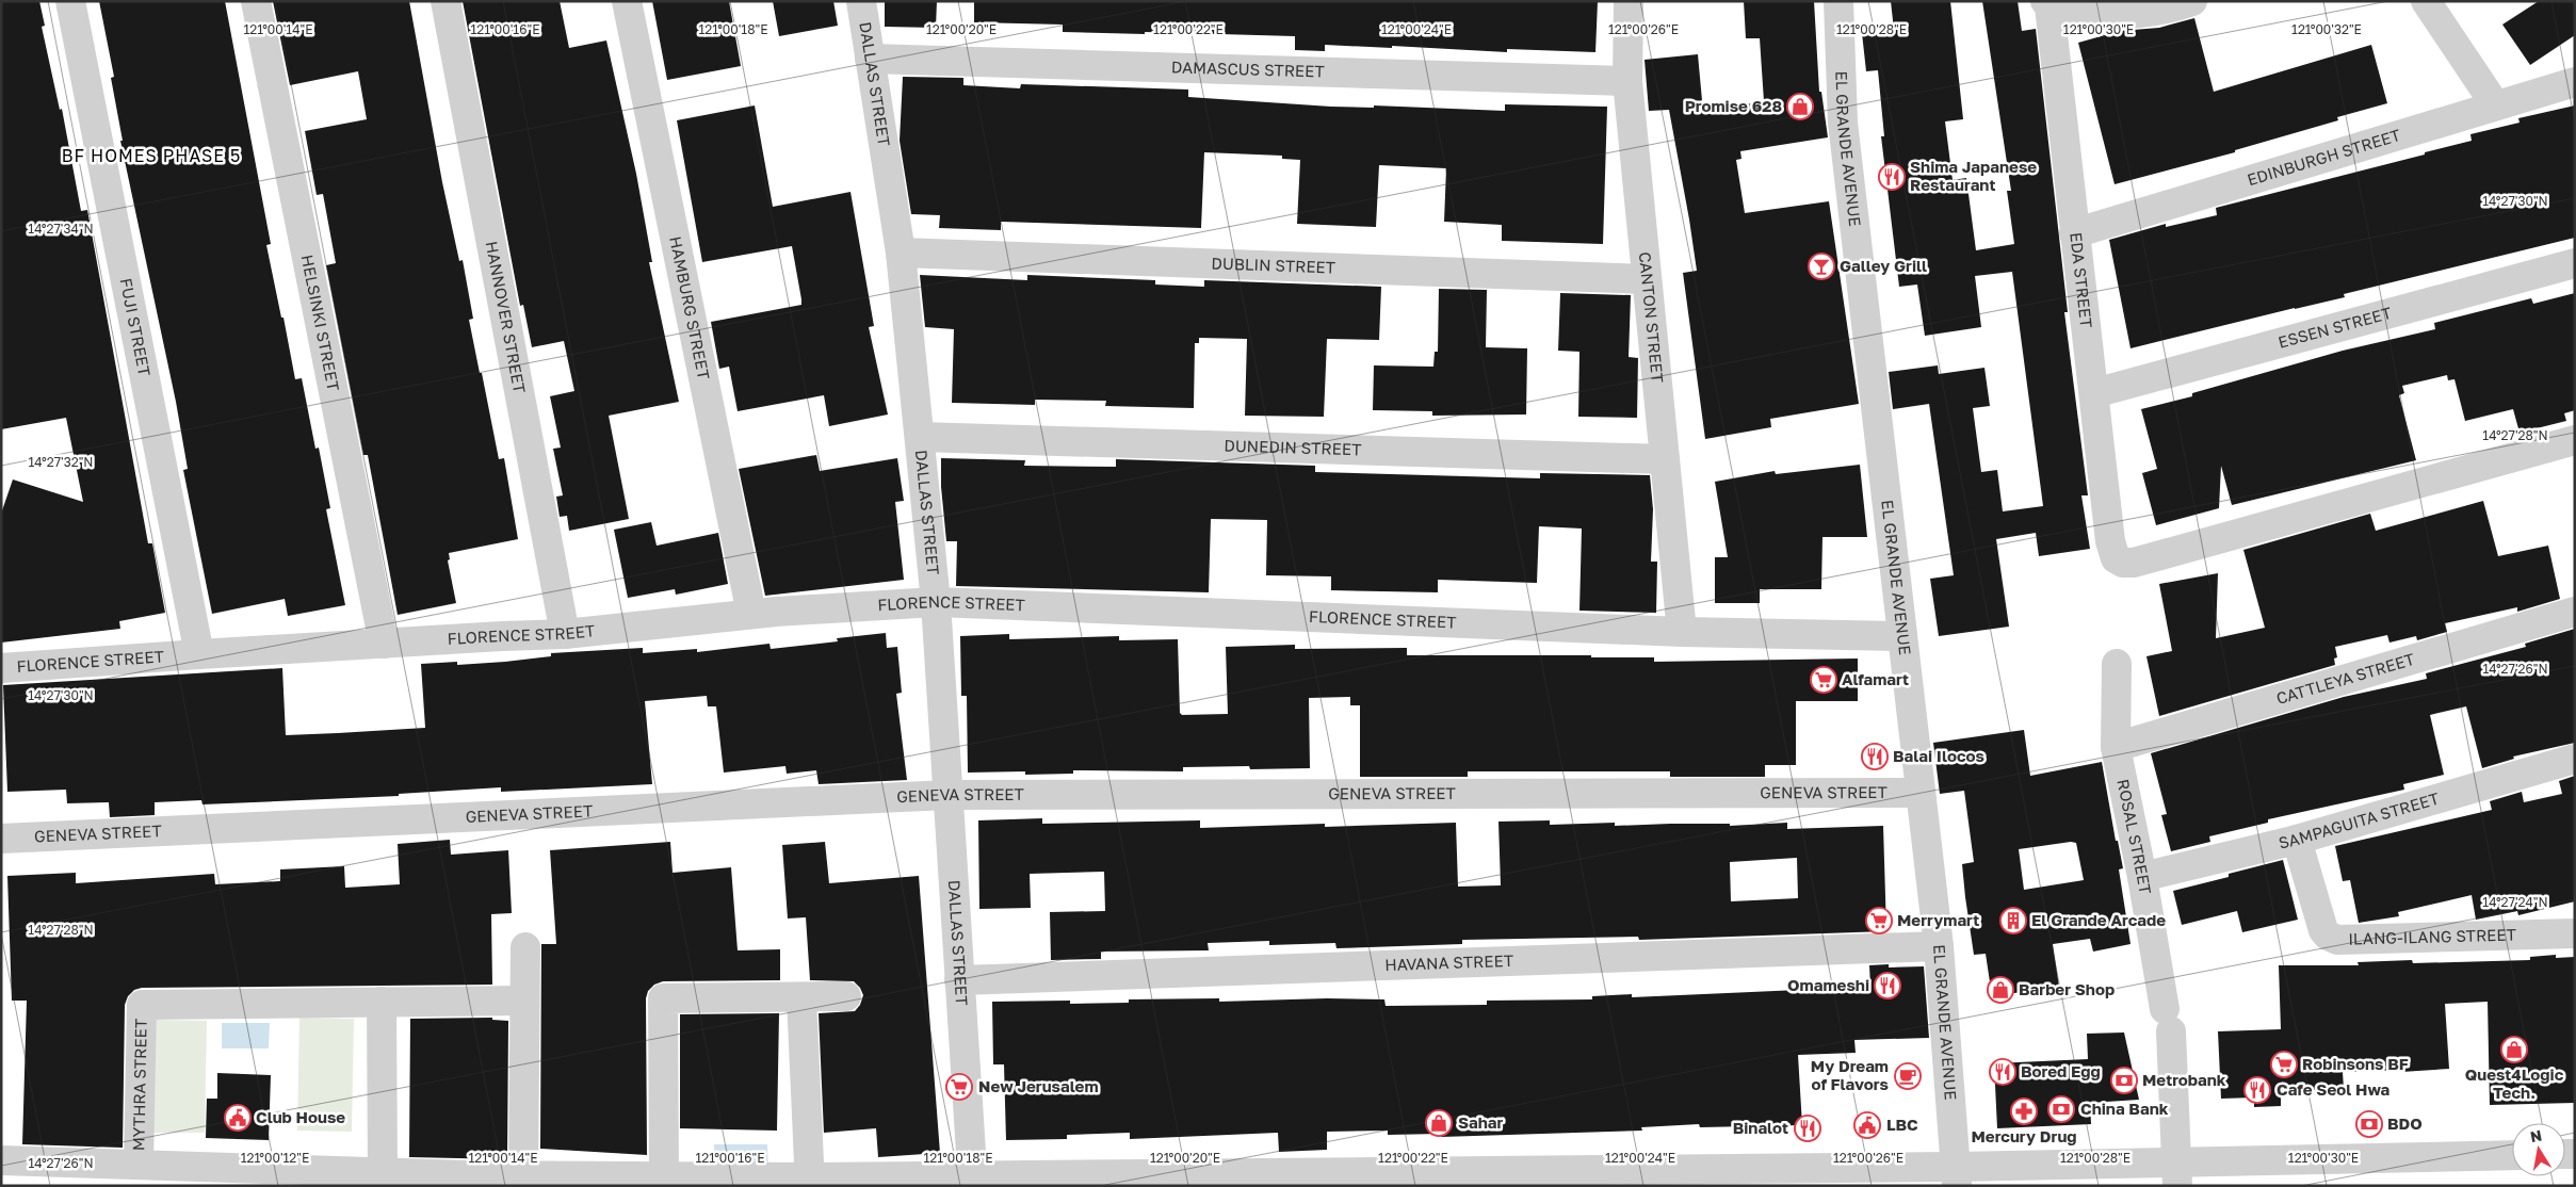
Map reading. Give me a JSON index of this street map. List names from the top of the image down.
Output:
{
  "streets": {
    "street": [
      "DAMASCUS STREET",
      "DALLAS STREET",
      "EL GRANDE AVENUE",
      "EDINBURGH STREET",
      "DUBLIN STREET",
      "EDA STREET",
      "HAMBURG STREET",
      "CANTON STREET",
      "HANNOVER STREET",
      "HELSINKI STREET",
      "FUJI STREET",
      "ESSEN STREET",
      "DUNEDIN STREET",
      "FLORENCE STREET",
      "CATTLEYA STREET",
      "GENEVA STREET",
      "SAMPAGUITA STREET",
      "ROSAL STREET",
      "ILANG-ILANG STREET",
      "HAVANA STREET",
      "MYTHRA STREET"
    ]
  },
  "crossings": [
    ["DAMASCUS STREET", "DALLAS STREET"],
    ["DAMASCUS STREET", "CANTON STREET"],
    ["DALLAS STREET", "DUBLIN STREET"],
    ["DALLAS STREET", "DUNEDIN STREET"],
    ["DALLAS STREET", "FLORENCE STREET"],
    ["DALLAS STREET", "GENEVA STREET"],
    ["DALLAS STREET", "HAVANA STREET"],
    ["EL GRANDE AVENUE", "FLORENCE STREET"],
    ["EL GRANDE AVENUE", "GENEVA STREET"],
    ["EL GRANDE AVENUE", "HAVANA STREET"],
    ["EDINBURGH STREET", "EDA STREET"],
    ["DUBLIN STREET", "CANTON STREET"],
    ["EDA STREET", "ESSEN STREET"],
    ["HAMBURG STREET", "FLORENCE STREET"],
    ["CANTON STREET", "DUNEDIN STREET"],
    ["CANTON STREET", "FLORENCE STREET"],
    ["HANNOVER STREET", "FLORENCE STREET"],
    ["HELSINKI STREET", "FLORENCE STREET"],
    ["FUJI STREET", "FLORENCE STREET"],
    ["CATTLEYA STREET", "ROSAL STREET"],
    ["SAMPAGUITA STREET", "ROSAL STREET"],
    ["SAMPAGUITA STREET", "ILANG-ILANG STREET"]
  ],
  "districts": ["BF HOMES PHASE 5"],
  "places": {
    "shop": [
      "Promise 628",
      "Barber Shop",
      "Quest4Logic Tech.",
      "Sahar"
    ],
    "restaurant": [
      "Shima Japanese Restaurant",
      "Balai Ilocos",
      "Omameshi",
      "Bored Egg",
      "Cafe Seol Hwa",
      "Binalot"
    ],
    "bar": ["Galley Grill"],
    "supermarket": [
      "Alfamart",
      "Merrymart",
      "Robinsons BF",
      "New Jerusalem"
    ],
    "building": ["El Grande Arcade"],
    "cafe": ["My Dream of Flavors"],
    "bank": ["Metrobank", "China Bank", "BDO"],
    "pharmacy": ["Mercury Drug"],
    "public building": ["Club House", "LBC"]
  },
  "north": "top",
  "coordinates": [
    "121°00'14\"E",
    "121°00'16\"E",
    "121°00'18\"E",
    "121°00'20\"E",
    "121°00'22\"E",
    "121°00'24\"E",
    "121°00'26\"E",
    "121°00'28\"E",
    "121°00'30\"E",
    "121°00'32\"E",
    "14°27'30\"N",
    "14°27'34\"N",
    "14°27'28\"N",
    "14°27'32\"N",
    "14°27'26\"N",
    "14°27'24\"N",
    "121°00'12\"E"
  ]
}
